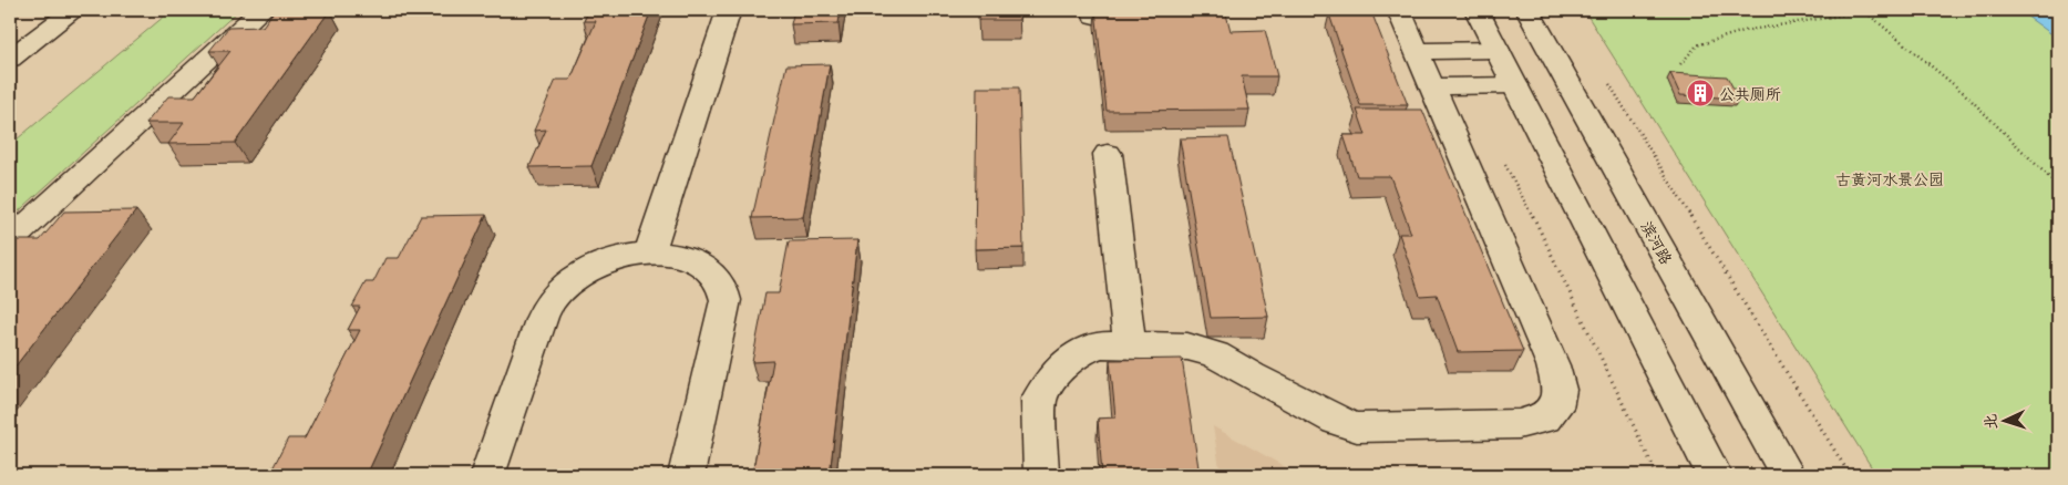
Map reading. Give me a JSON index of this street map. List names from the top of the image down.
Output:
{
  "streets": {
    "main road": ["滨河路"]
  },
  "parks": ["古黄河水景公园"],
  "places": {
    "building": ["公共厕所"]
  },
  "north": "left"
}
